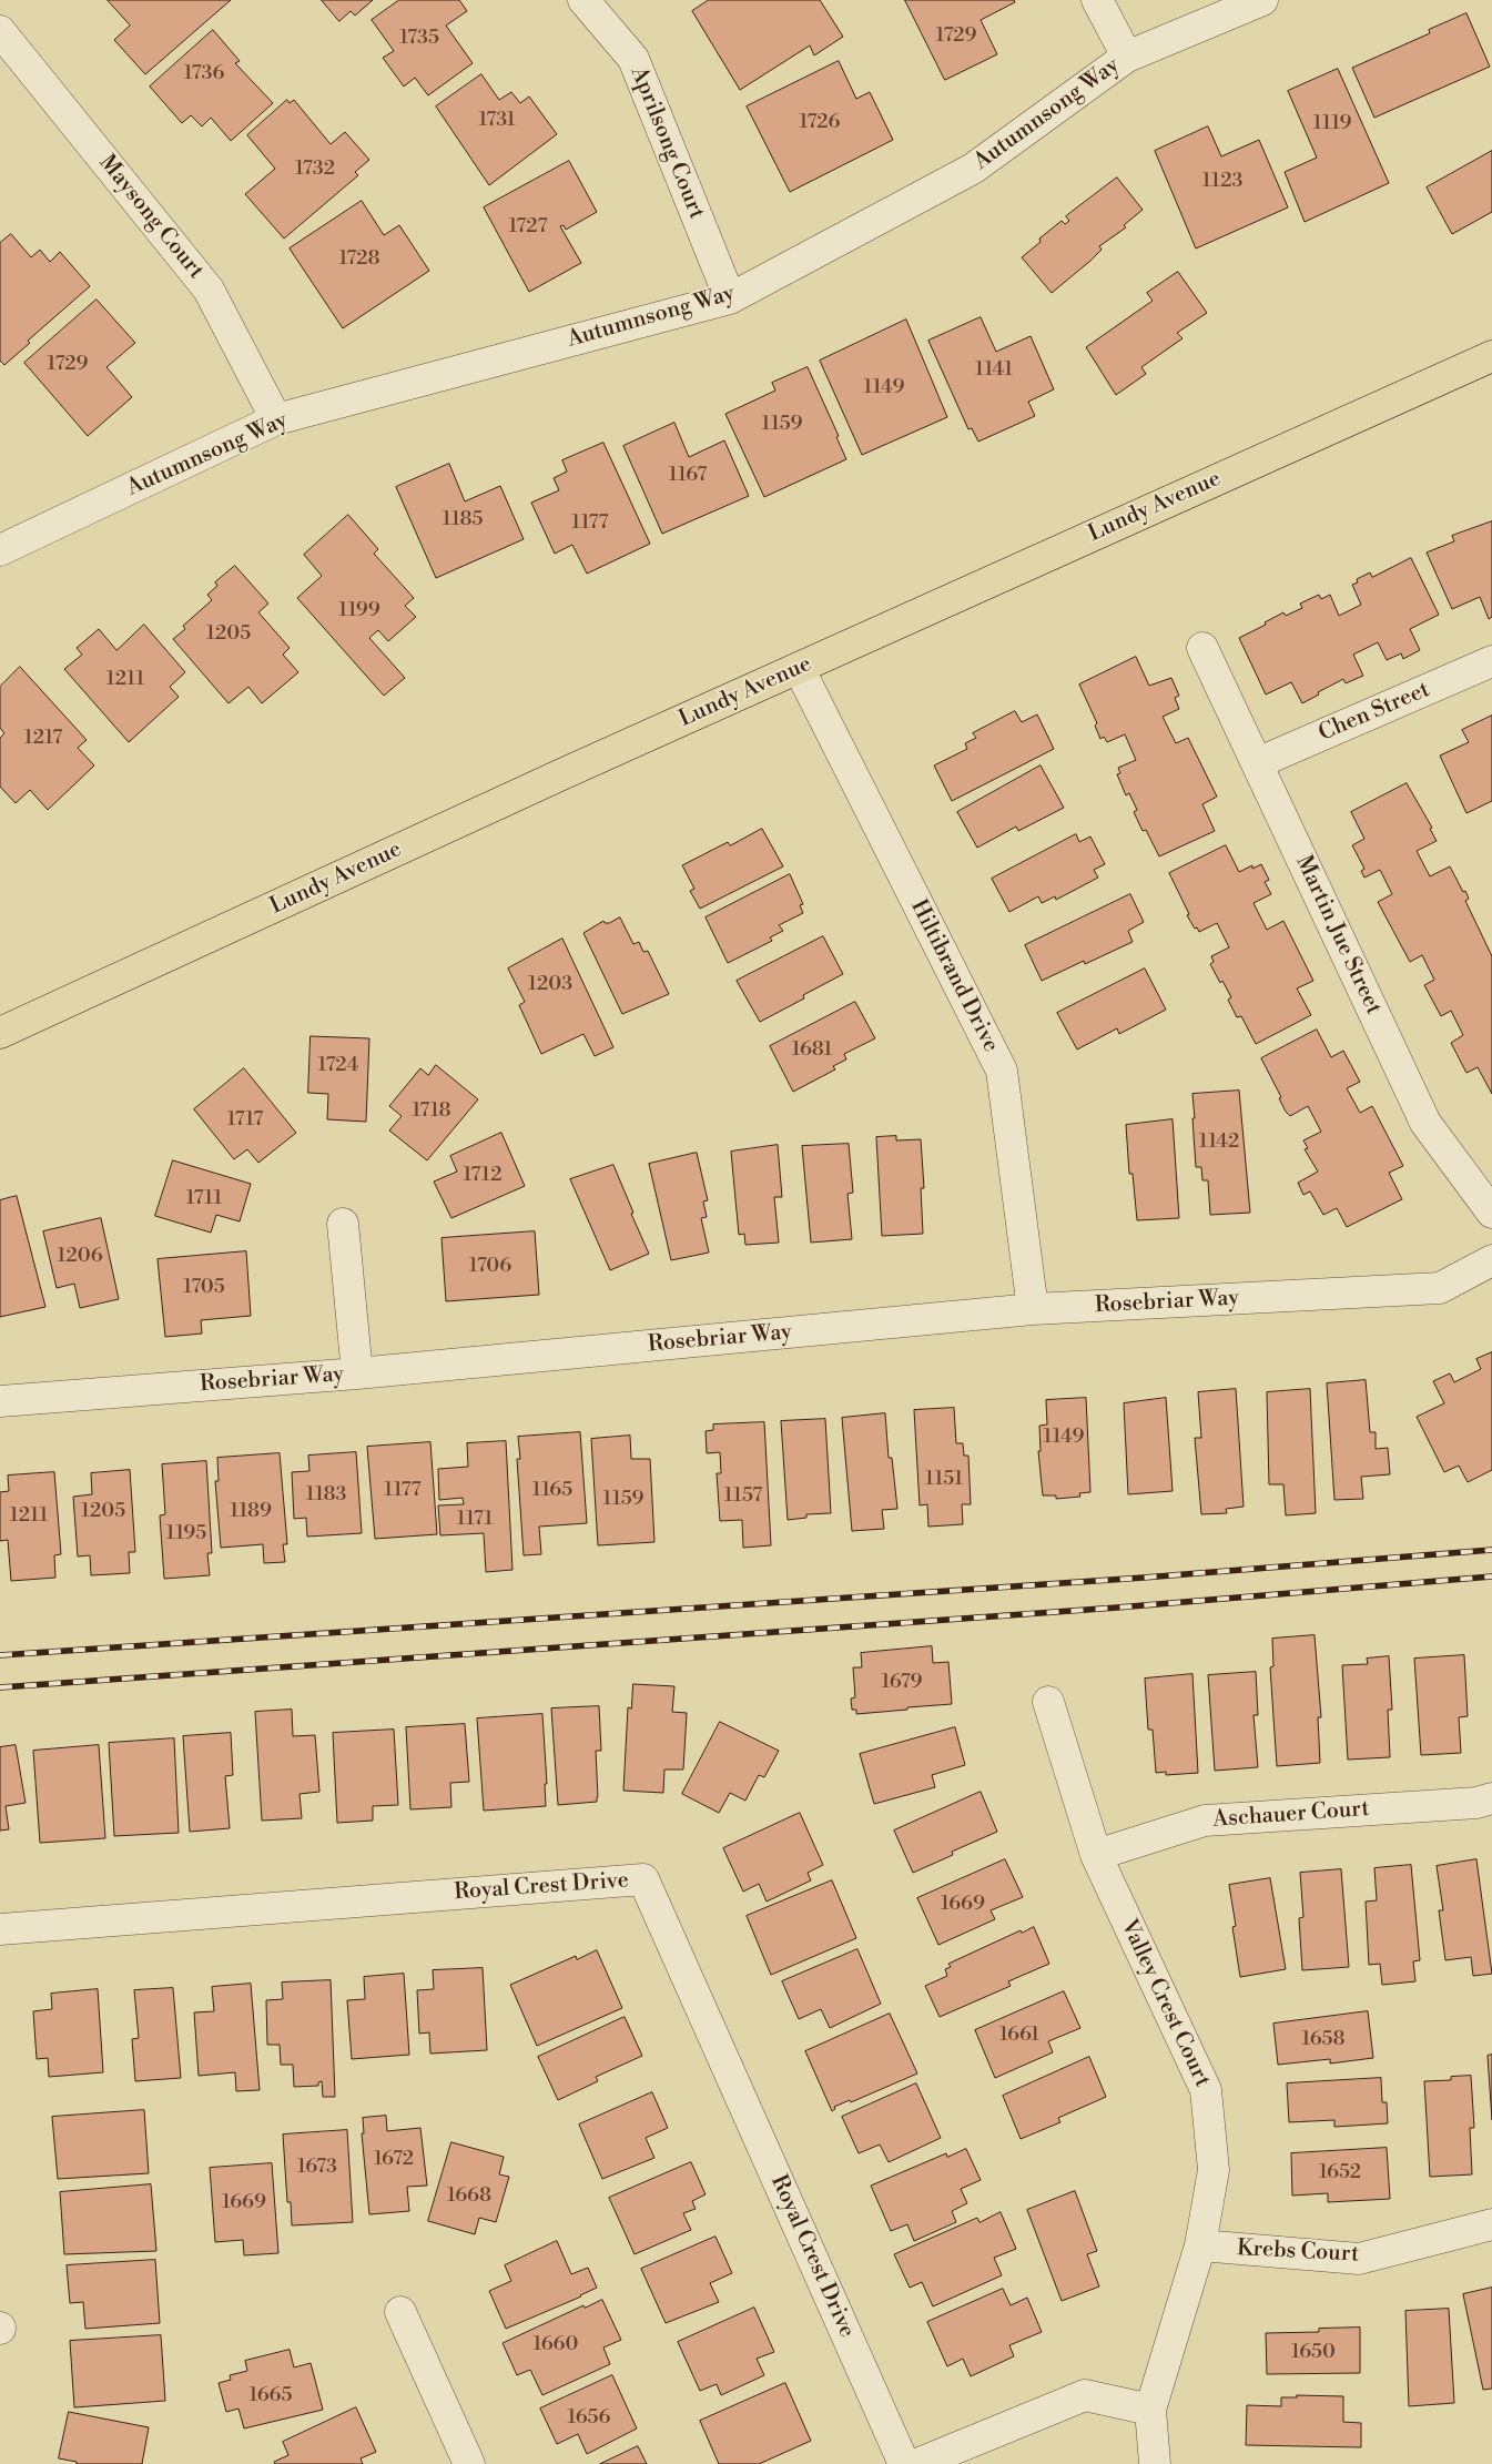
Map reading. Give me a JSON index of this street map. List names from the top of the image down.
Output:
{
  "streets": {
    "main road": ["Lundy Avenue"],
    "street": [
      "Autumnsong Way",
      "Aprilsong Court",
      "Maysong Court",
      "Chen Street",
      "Martin Jue Street",
      "Hiltibrand Drive",
      "Rosebriar Way",
      "Aschauer Court",
      "Royal Crest Drive",
      "Valley Crest Court",
      "Krebs Court"
    ]
  },
  "crossings": [
    ["Autumnsong Way", "Aprilsong Court"],
    ["Autumnsong Way", "Maysong Court"],
    ["Lundy Avenue", "Hiltibrand Drive"],
    ["Chen Street", "Martin Jue Street"],
    ["Hiltibrand Drive", "Rosebriar Way"],
    ["Aschauer Court", "Valley Crest Court"],
    ["Valley Crest Court", "Krebs Court"]
  ],
  "house_numbers": [
    "1729",
    "1735",
    "1736",
    "1731",
    "1726",
    "1119",
    "1732",
    "1123",
    "1727",
    "1728",
    "1729",
    "1141",
    "1149",
    "1159",
    "1167",
    "1185",
    "1177",
    "1199",
    "1205",
    "1211",
    "1217",
    "1203",
    "1681",
    "1724",
    "1718",
    "1717",
    "1142",
    "1712",
    "1711",
    "1206",
    "1706",
    "1705",
    "1149",
    "1151",
    "1177",
    "1165",
    "1183",
    "1157",
    "1159",
    "1205",
    "1189",
    "1211",
    "1171",
    "1195",
    "1679",
    "1669",
    "1661",
    "1658",
    "1672",
    "1673",
    "1652",
    "1668",
    "1669",
    "1660",
    "1650",
    "1665",
    "1656"
  ]
}
